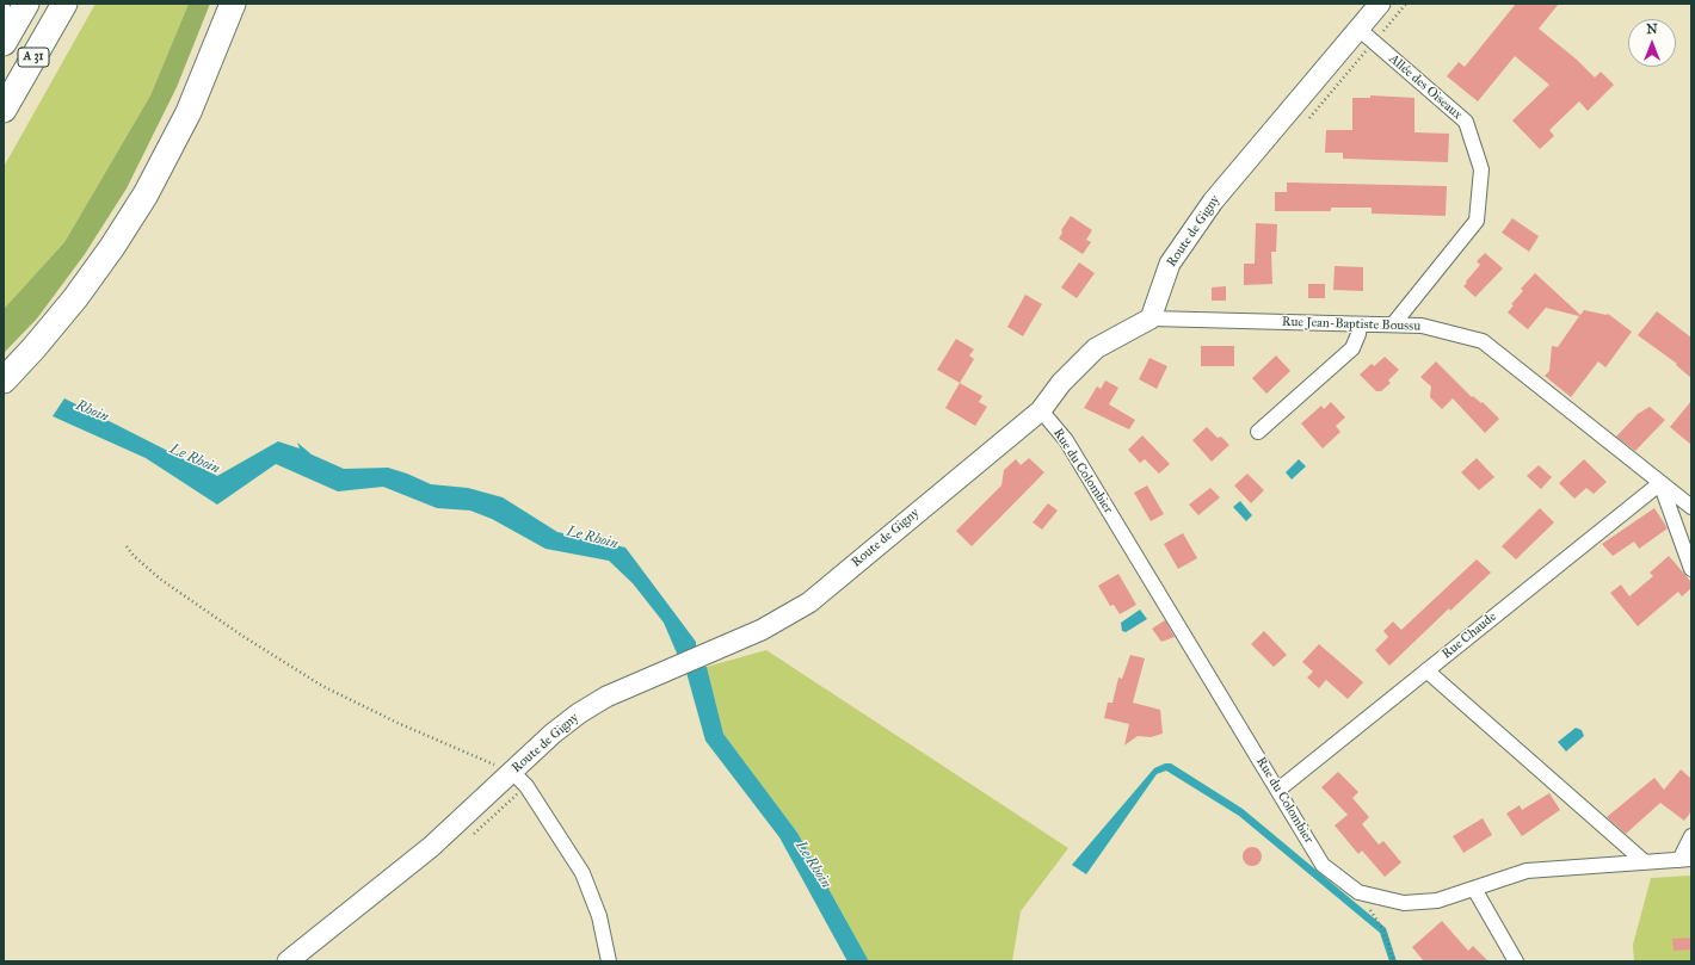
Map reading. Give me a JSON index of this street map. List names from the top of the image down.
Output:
{
  "streets": {
    "highway": ["A 31"],
    "street": [
      "Allée des Oiseaux",
      "Route de Gigny",
      "Rue Jean-Baptiste Boussu",
      "Rue du Colombier",
      "Rue Chaude"
    ]
  },
  "crossings": [
    ["Allée des Oiseaux", "Route de Gigny"],
    ["Allée des Oiseaux", "Rue Jean-Baptiste Boussu"],
    ["Route de Gigny", "Rue Jean-Baptiste Boussu"],
    ["Route de Gigny", "Rue du Colombier"],
    ["Rue Jean-Baptiste Boussu", "Rue Chaude"],
    ["Rue du Colombier", "Rue Chaude"]
  ],
  "water": ["Rhoin", "Le Rhoin"],
  "north": "top"
}
